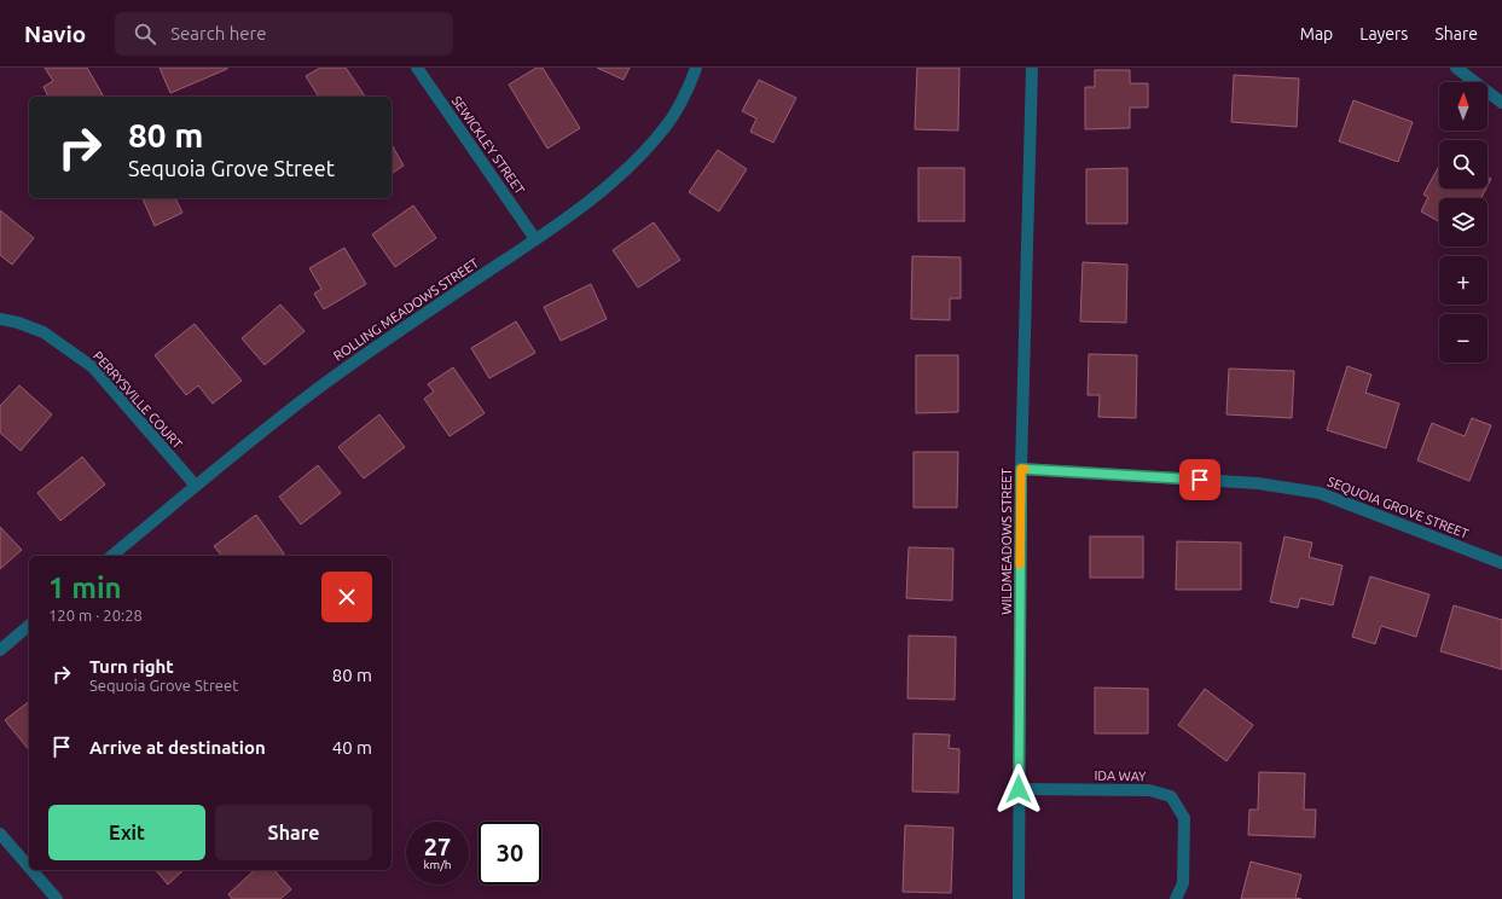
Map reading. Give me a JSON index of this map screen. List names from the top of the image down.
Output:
{
  "streets": {
    "street": [
      "SEWICKLEY STREET",
      "ROLLING MEADOWS STREET",
      "PERRYSVILLE COURT",
      "SEQUOIA GROVE STREET",
      "WILDMEADOWS STREET",
      "IDA WAY"
    ]
  },
  "crossings": [
    ["SEWICKLEY STREET", "ROLLING MEADOWS STREET"],
    ["ROLLING MEADOWS STREET", "PERRYSVILLE COURT"],
    ["SEQUOIA GROVE STREET", "WILDMEADOWS STREET"],
    ["WILDMEADOWS STREET", "IDA WAY"]
  ],
  "north": "top",
  "page": {
    "header": "Navio",
    "search": "Search here",
    "nav": ["Map", "Layers", "Share"],
    "map_buttons": ["+", "−"],
    "turn": ["80 m", "Sequoia Grove Street"],
    "heading": ["1 min", "120 m · 20:28"],
    "list": [
      {
        "name": "Turn right",
        "note": "Sequoia Grove Street",
        "value": "80 m"
      },
      {
        "name": "Arrive at destination",
        "value": "40 m"
      }
    ],
    "buttons": ["Exit", "Share"],
    "speed": "27 km/h",
    "limit": "30"
  }
}
